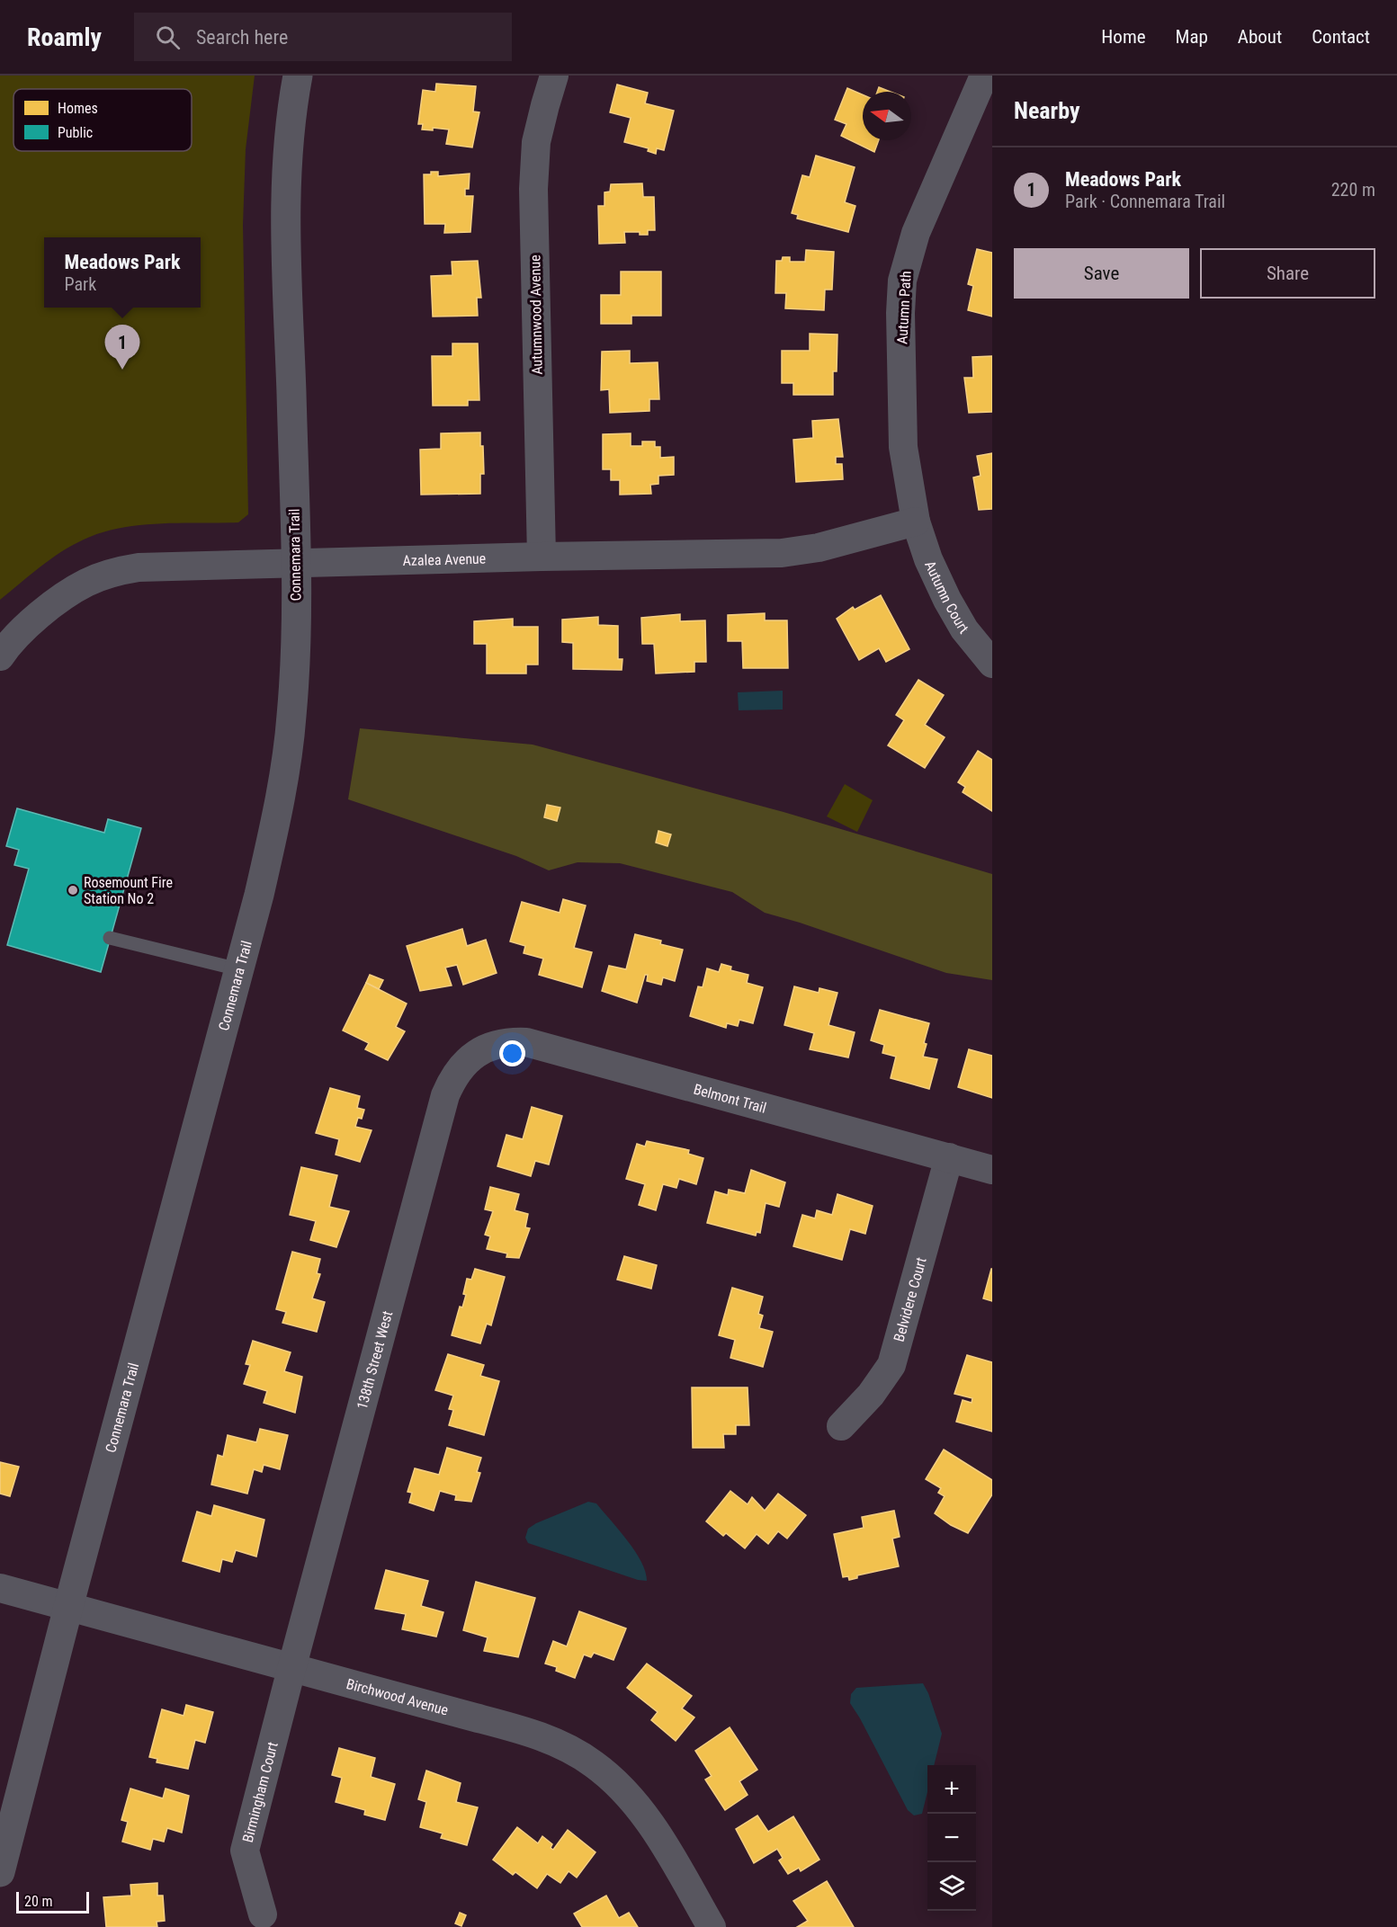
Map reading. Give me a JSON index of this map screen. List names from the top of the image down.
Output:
{
  "streets": {
    "street": [
      "Autumn Path",
      "Autumnwood Avenue",
      "Connemara Trail",
      "Azalea Avenue",
      "Autumn Court",
      "Belmont Trail",
      "Belvidere Court",
      "138th Street West",
      "Birchwood Avenue",
      "Birmingham Court"
    ]
  },
  "crossings": [
    ["Autumn Path", "Azalea Avenue"],
    ["Autumn Path", "Autumn Court"],
    ["Autumnwood Avenue", "Azalea Avenue"],
    ["Connemara Trail", "Azalea Avenue"],
    ["Connemara Trail", "Birchwood Avenue"],
    ["Azalea Avenue", "Autumn Court"],
    ["Belmont Trail", "Belvidere Court"],
    ["Belmont Trail", "138th Street West"],
    ["138th Street West", "Birchwood Avenue"],
    ["138th Street West", "Birmingham Court"],
    ["Birchwood Avenue", "Birmingham Court"]
  ],
  "places": ["Rosemount Fire Station No 2"],
  "legend": ["Homes", "Public"],
  "scale_bar": "20 m",
  "north": "left",
  "page": {
    "header": "Roamly",
    "search": "Search here",
    "nav": [
      "Home",
      "Map",
      "About",
      "Contact"
    ],
    "heading": "Nearby",
    "list": [
      {
        "mark": "1",
        "name": "Meadows Park",
        "note": "Park · Connemara Trail",
        "value": "220 m"
      }
    ],
    "buttons": ["Save", "Share"],
    "popup": ["Meadows Park", "Park"],
    "pins": "1",
    "map_buttons": ["+", "−"],
    "scale": "20 m"
  }
}
